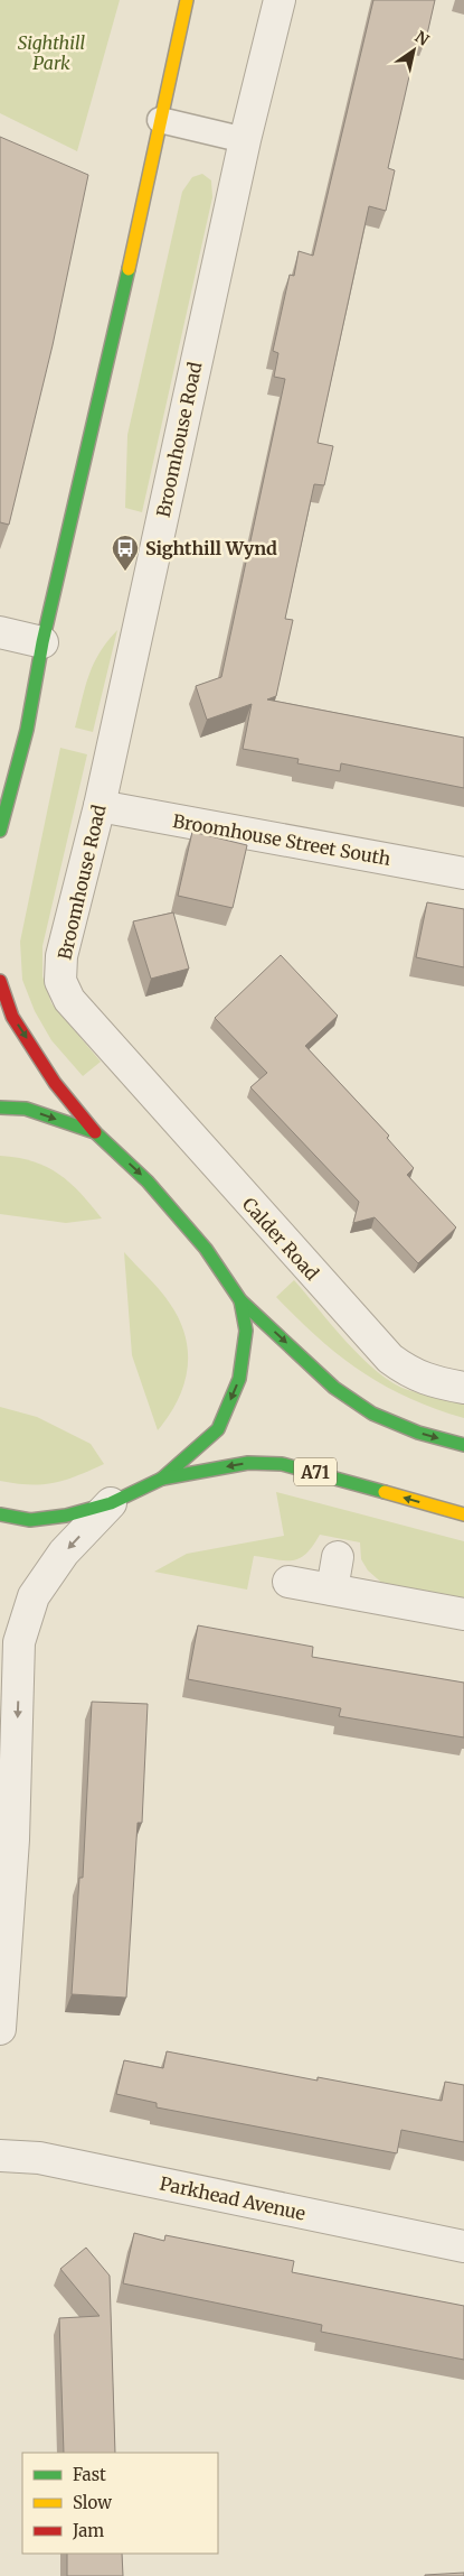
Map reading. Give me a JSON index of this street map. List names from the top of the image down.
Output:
{
  "streets": {
    "main road": ["A71"],
    "street": [
      "Broomhouse Road",
      "Broomhouse Street South",
      "Calder Road",
      "Parkhead Avenue"
    ]
  },
  "crossings": [
    ["Broomhouse Road", "Broomhouse Street South"],
    ["Broomhouse Road", "Calder Road"]
  ],
  "parks": ["Sighthill Park"],
  "places": {
    "bus stop": ["Sighthill Wynd"]
  },
  "legend": ["Fast", "Slow", "Jam"],
  "north": "top right"
}
